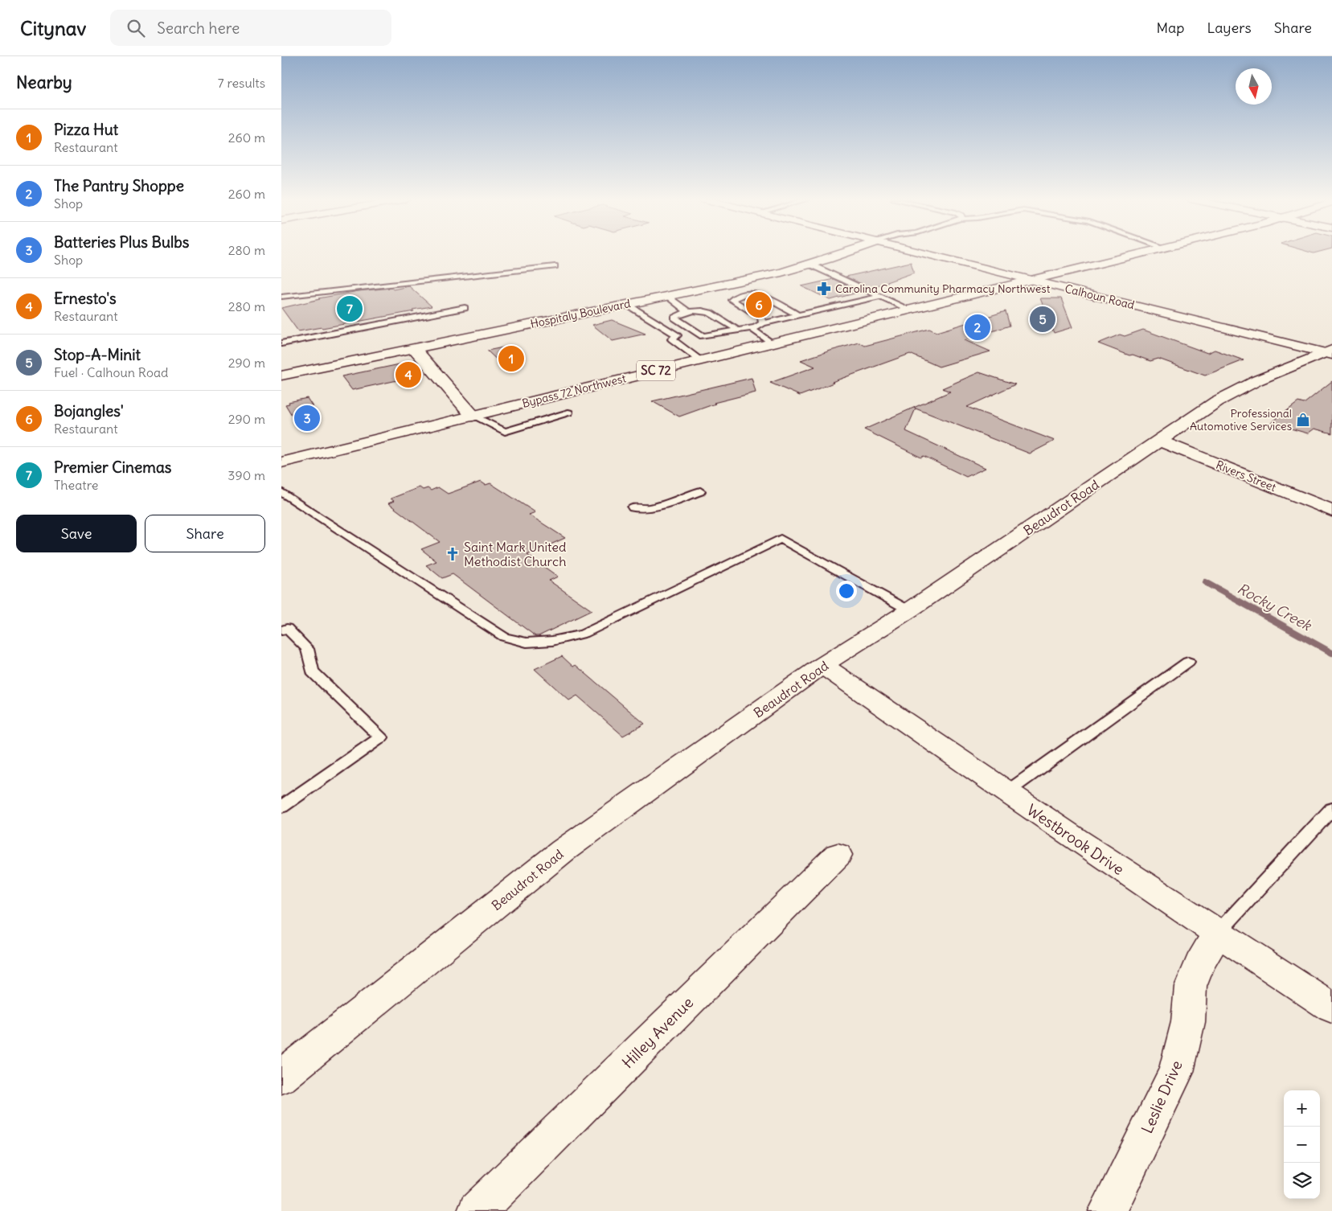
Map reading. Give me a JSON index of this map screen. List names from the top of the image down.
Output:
{
  "streets": {
    "main road": [
      "Calhoun Road",
      "Hospitaly Boulevard",
      "SC 72",
      "Bypass 72 Northwest",
      "Rivers Street",
      "Beaudrot Road",
      "Westbrook Drive",
      "Hilley Avenue",
      "Leslie Drive"
    ]
  },
  "crossings": [
    ["Calhoun Road", "SC 72"],
    ["Calhoun Road", "Bypass 72 Northwest"],
    ["Calhoun Road", "Beaudrot Road"],
    ["SC 72", "Bypass 72 Northwest"],
    ["Rivers Street", "Beaudrot Road"],
    ["Beaudrot Road", "Westbrook Drive"],
    ["Westbrook Drive", "Leslie Drive"]
  ],
  "water": ["Rocky Creek"],
  "places": {
    "pharmacy": ["Carolina Community Pharmacy Northwest"],
    "shop": ["Professional Automotive Services"],
    "church": ["Saint Mark United Methodist Church"]
  },
  "north": "bottom",
  "page": {
    "header": "Citynav",
    "search": "Search here",
    "nav": ["Map", "Layers", "Share"],
    "heading": ["Nearby", "7 results"],
    "list": [
      {
        "mark": "1",
        "name": "Pizza Hut",
        "note": "Restaurant",
        "value": "260 m"
      },
      {
        "mark": "2",
        "name": "The Pantry Shoppe",
        "note": "Shop",
        "value": "260 m"
      },
      {
        "mark": "3",
        "name": "Batteries Plus Bulbs",
        "note": "Shop",
        "value": "280 m"
      },
      {
        "mark": "4",
        "name": "Ernesto's",
        "note": "Restaurant",
        "value": "280 m"
      },
      {
        "mark": "5",
        "name": "Stop-A-Minit",
        "note": "Fuel · Calhoun Road",
        "value": "290 m"
      },
      {
        "mark": "6",
        "name": "Bojangles'",
        "note": "Restaurant",
        "value": "290 m"
      },
      {
        "mark": "7",
        "name": "Premier Cinemas",
        "note": "Theatre",
        "value": "390 m"
      }
    ],
    "pins": [
      "6",
      "7",
      "5",
      "2",
      "1",
      "4",
      "3"
    ],
    "buttons": ["Save", "Share"],
    "map_buttons": ["+", "−"]
  }
}
